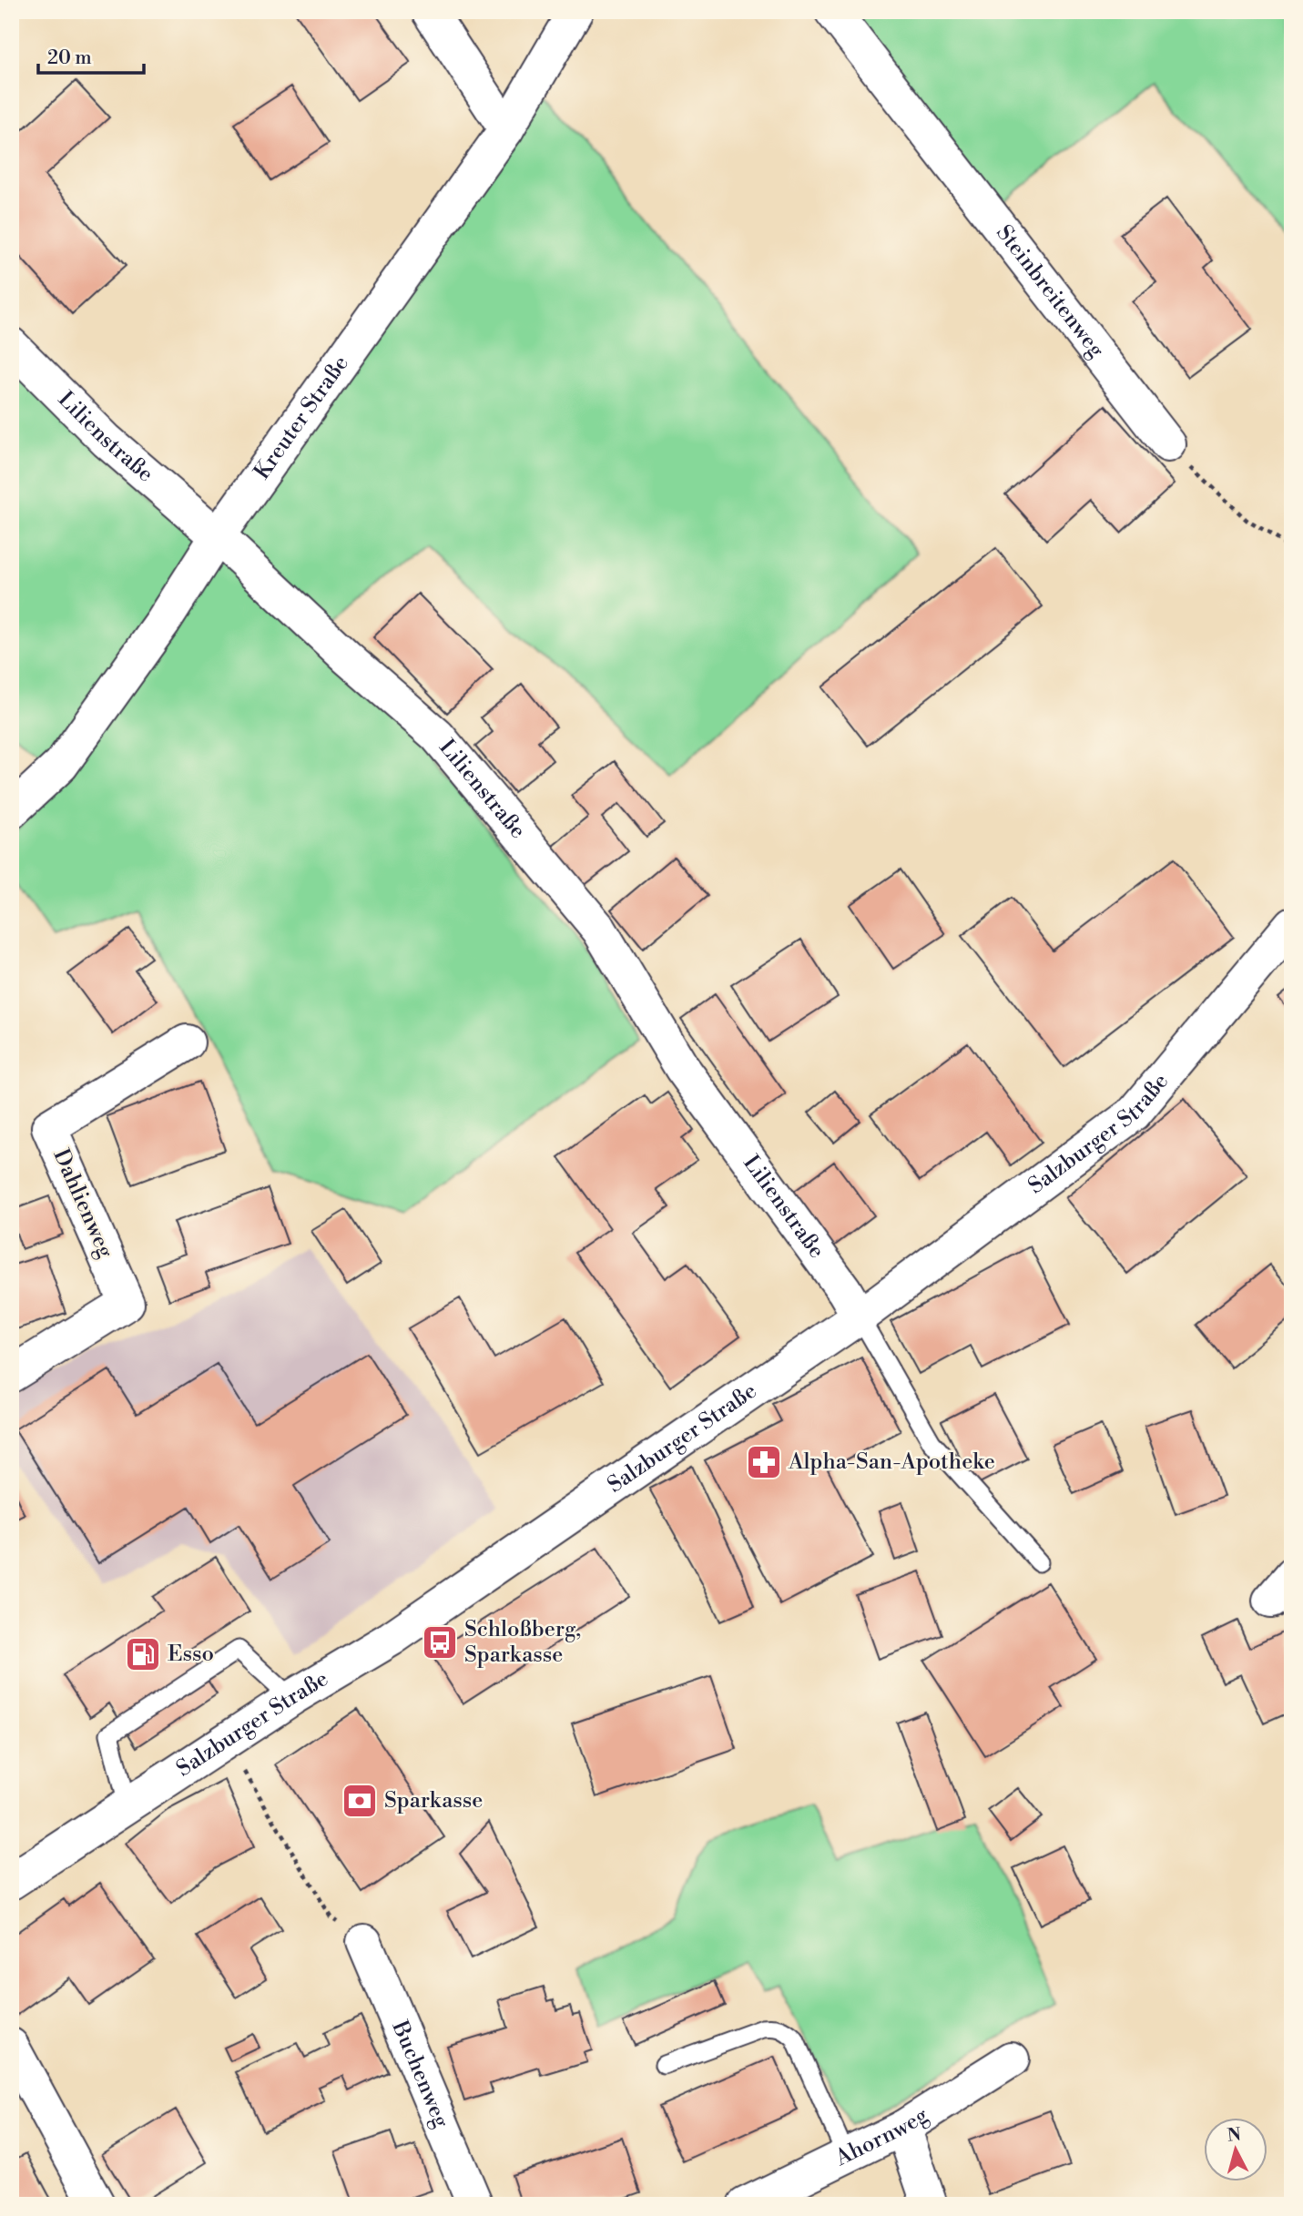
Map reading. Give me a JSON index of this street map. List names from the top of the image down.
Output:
{
  "streets": {
    "street": [
      "Steinbreitenweg",
      "Kreuter Straße",
      "Lilienstraße",
      "Salzburger Straße",
      "Dahlienweg",
      "Buchenweg",
      "Ahornweg"
    ]
  },
  "crossings": [
    ["Kreuter Straße", "Lilienstraße"],
    ["Lilienstraße", "Salzburger Straße"]
  ],
  "places": {
    "pharmacy": ["Alpha-San-Apotheke"],
    "bus stop": ["Schloßberg, Sparkasse"],
    "fuel station": ["Esso"],
    "bank": ["Sparkasse"]
  },
  "scale_bar": "20 m",
  "north": "top"
}
